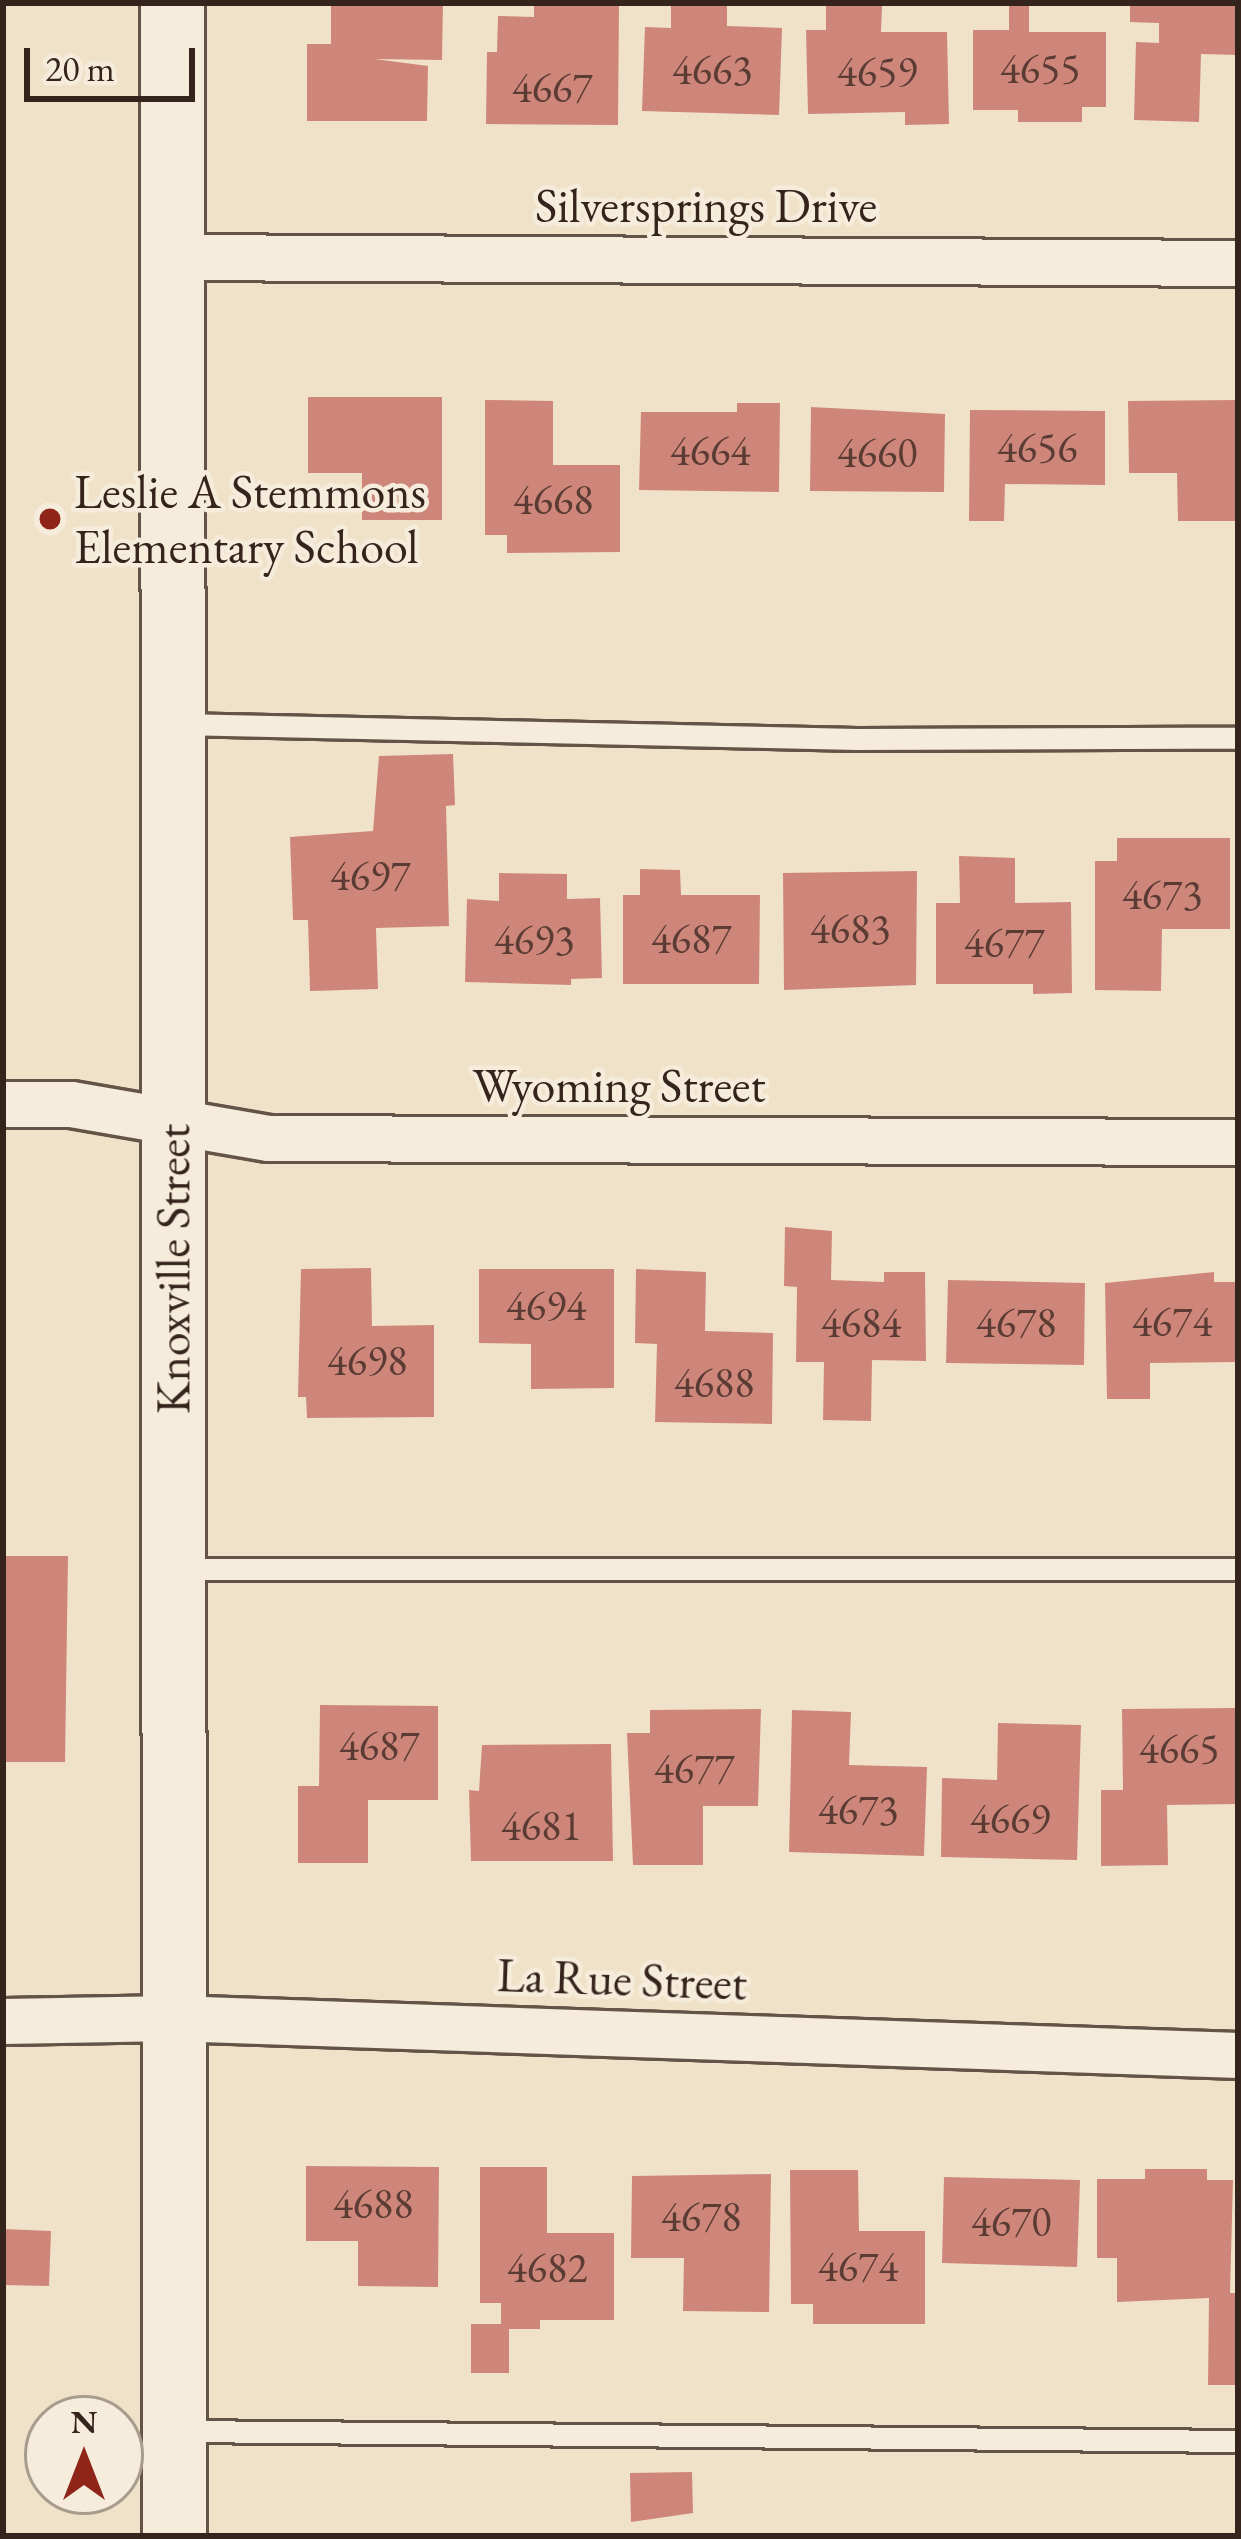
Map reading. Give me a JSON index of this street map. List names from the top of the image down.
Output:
{
  "streets": {
    "street": [
      "Silversprings Drive",
      "Wyoming Street",
      "Knoxville Street",
      "La Rue Street"
    ]
  },
  "crossings": [
    ["Silversprings Drive", "Knoxville Street"],
    ["Wyoming Street", "Knoxville Street"],
    ["Knoxville Street", "La Rue Street"]
  ],
  "places": ["Leslie A Stemmons Elementary School"],
  "house_numbers": [
    "4655",
    "4663",
    "4659",
    "4667",
    "4656",
    "4664",
    "4660",
    "4668",
    "4697",
    "4673",
    "4683",
    "4687",
    "4693",
    "4677",
    "4694",
    "4674",
    "4684",
    "4678",
    "4698",
    "4688",
    "4687",
    "4665",
    "4677",
    "4673",
    "4669",
    "4681",
    "4688",
    "4678",
    "4670",
    "4674",
    "4682"
  ],
  "scale_bar": "20 m",
  "north": "top"
}
